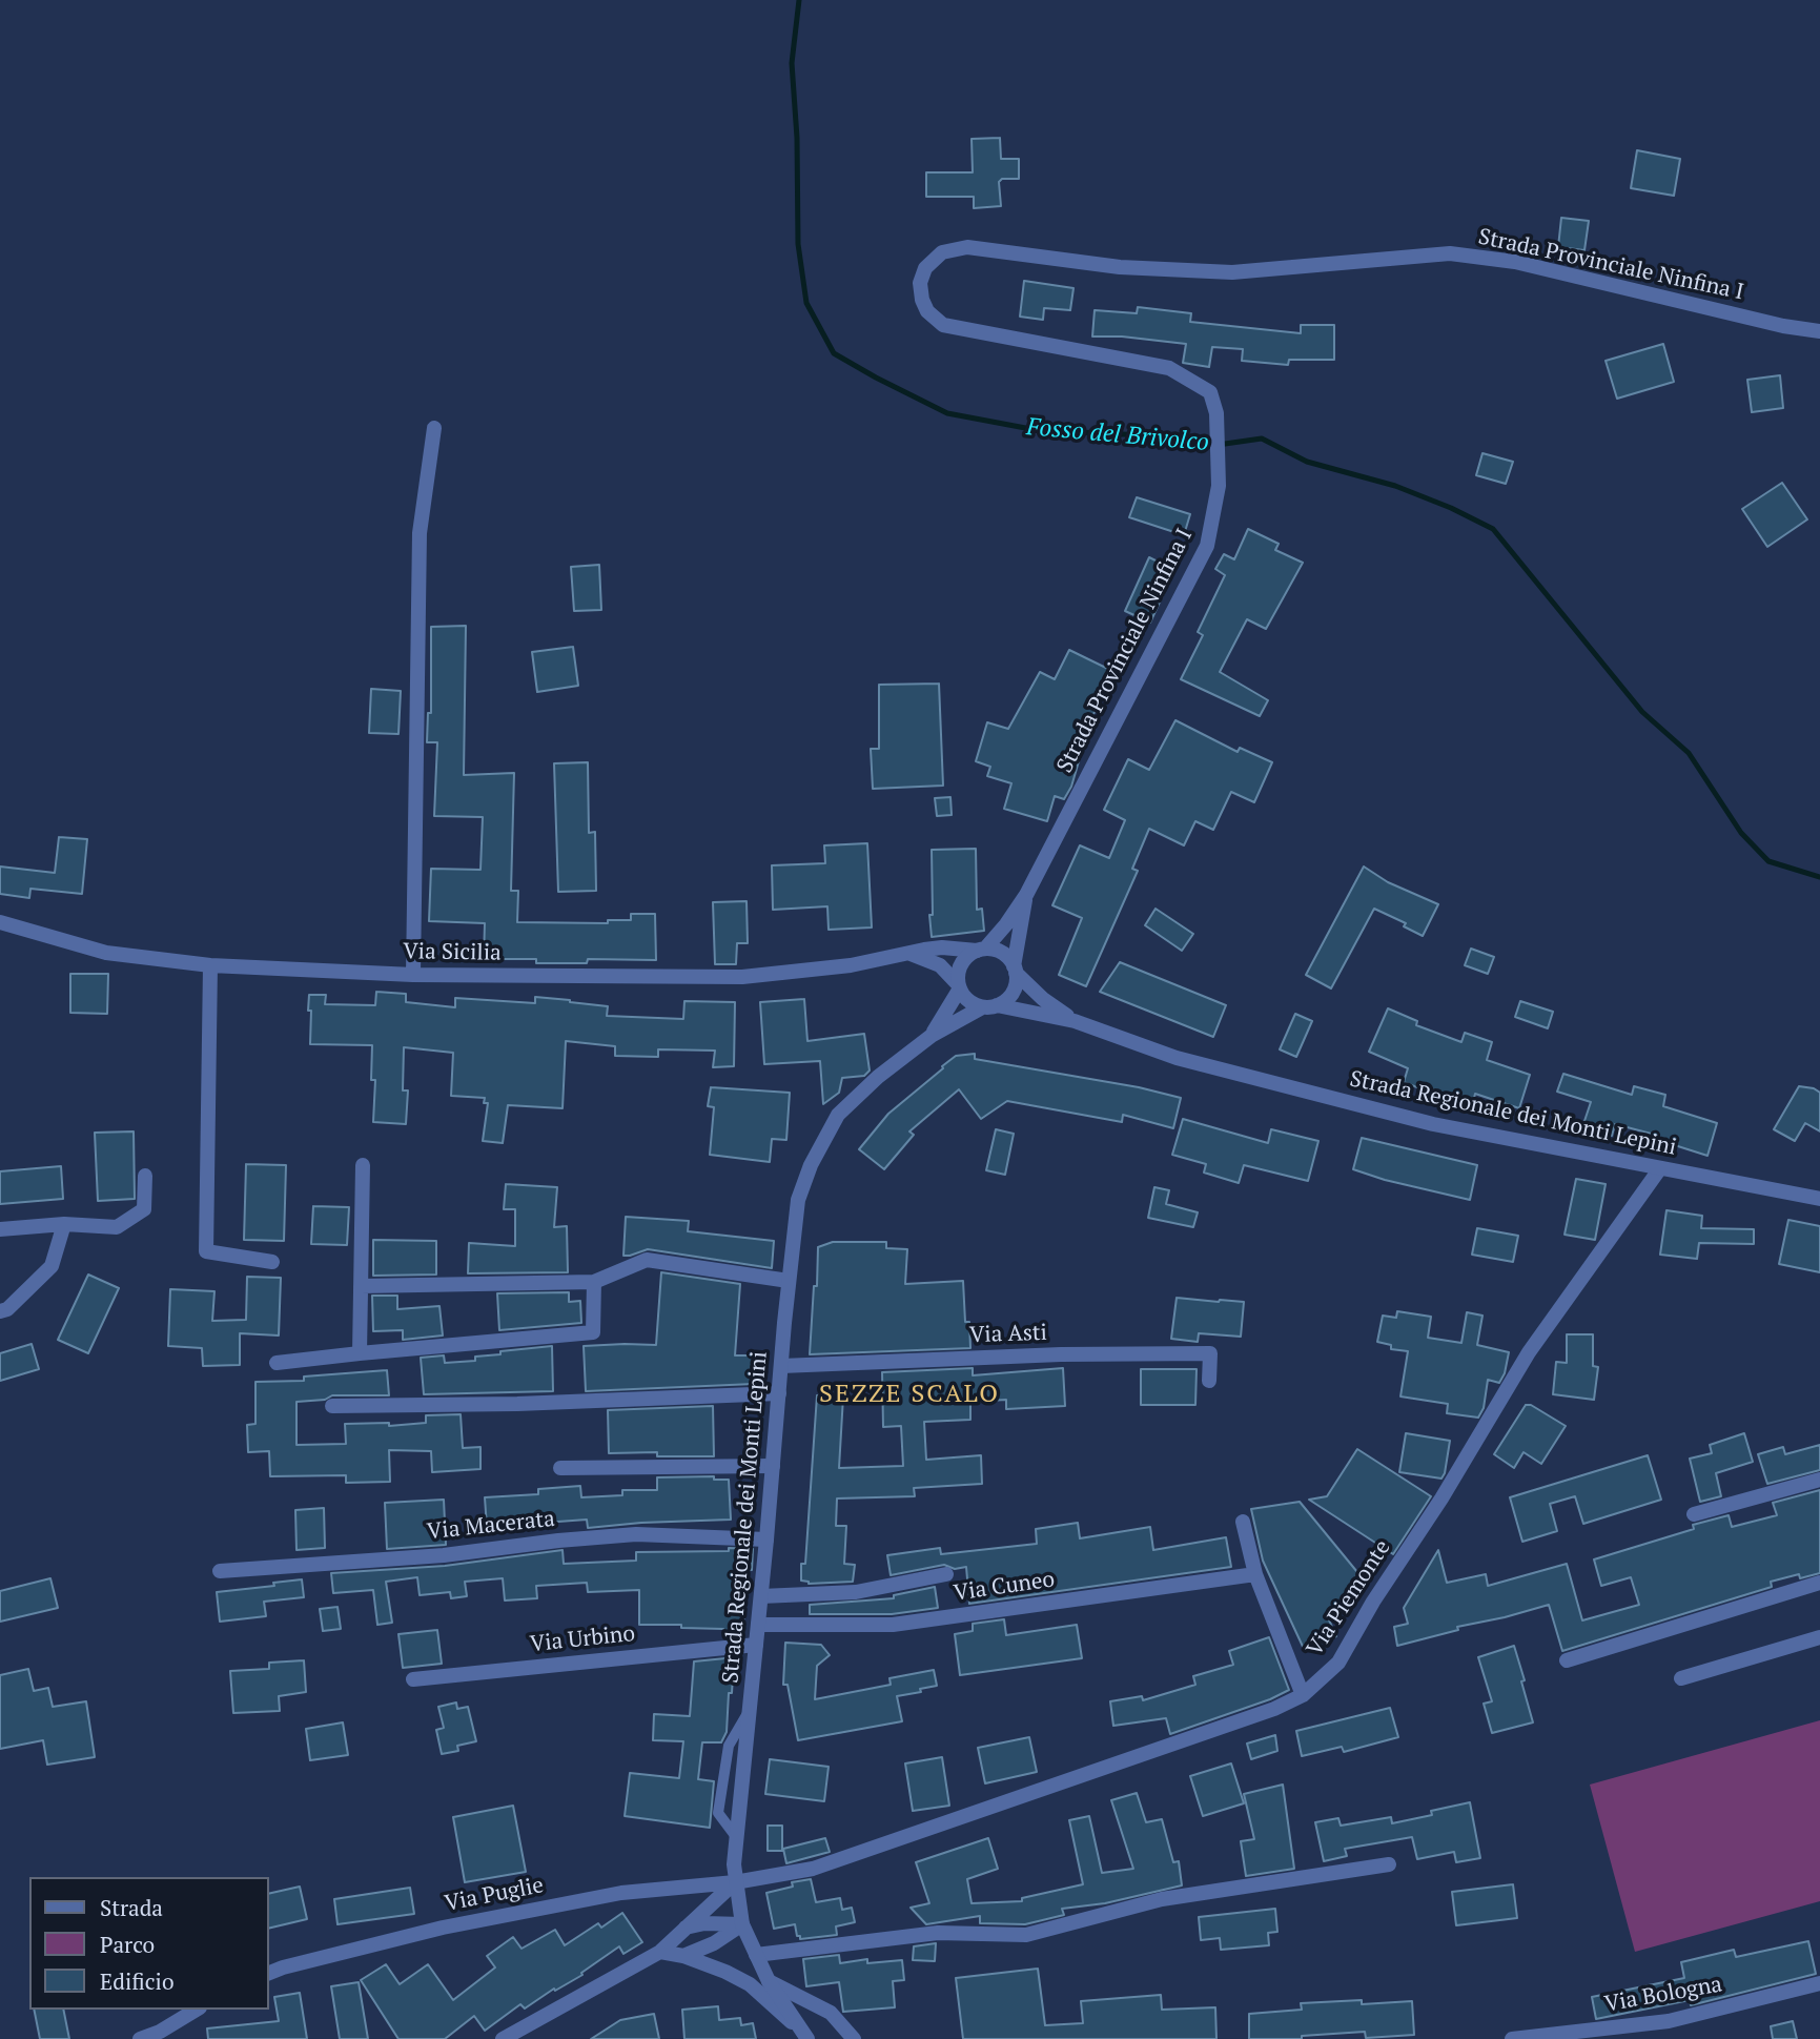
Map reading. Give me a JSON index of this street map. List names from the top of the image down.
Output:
{
  "streets": {
    "street": [
      "Strada Provinciale Ninfina I",
      "Via Sicilia",
      "Strada Regionale dei Monti Lepini",
      "Via Asti",
      "Via Macerata",
      "Via Cuneo",
      "Via Piemonte",
      "Via Urbino",
      "Via Puglie",
      "Via Bologna"
    ]
  },
  "crossings": [
    ["Strada Provinciale Ninfina I", "Via Sicilia"],
    ["Strada Provinciale Ninfina I", "Strada Regionale dei Monti Lepini"],
    ["Via Sicilia", "Strada Regionale dei Monti Lepini"],
    ["Strada Regionale dei Monti Lepini", "Via Asti"],
    ["Strada Regionale dei Monti Lepini", "Via Macerata"],
    ["Strada Regionale dei Monti Lepini", "Via Cuneo"],
    ["Strada Regionale dei Monti Lepini", "Via Piemonte"],
    ["Strada Regionale dei Monti Lepini", "Via Urbino"],
    ["Strada Regionale dei Monti Lepini", "Via Puglie"],
    ["Via Piemonte", "Via Puglie"]
  ],
  "districts": ["SEZZE SCALO"],
  "water": ["Fosso del Brivolco"],
  "legend": ["Strada", "Parco", "Edificio"]
}
